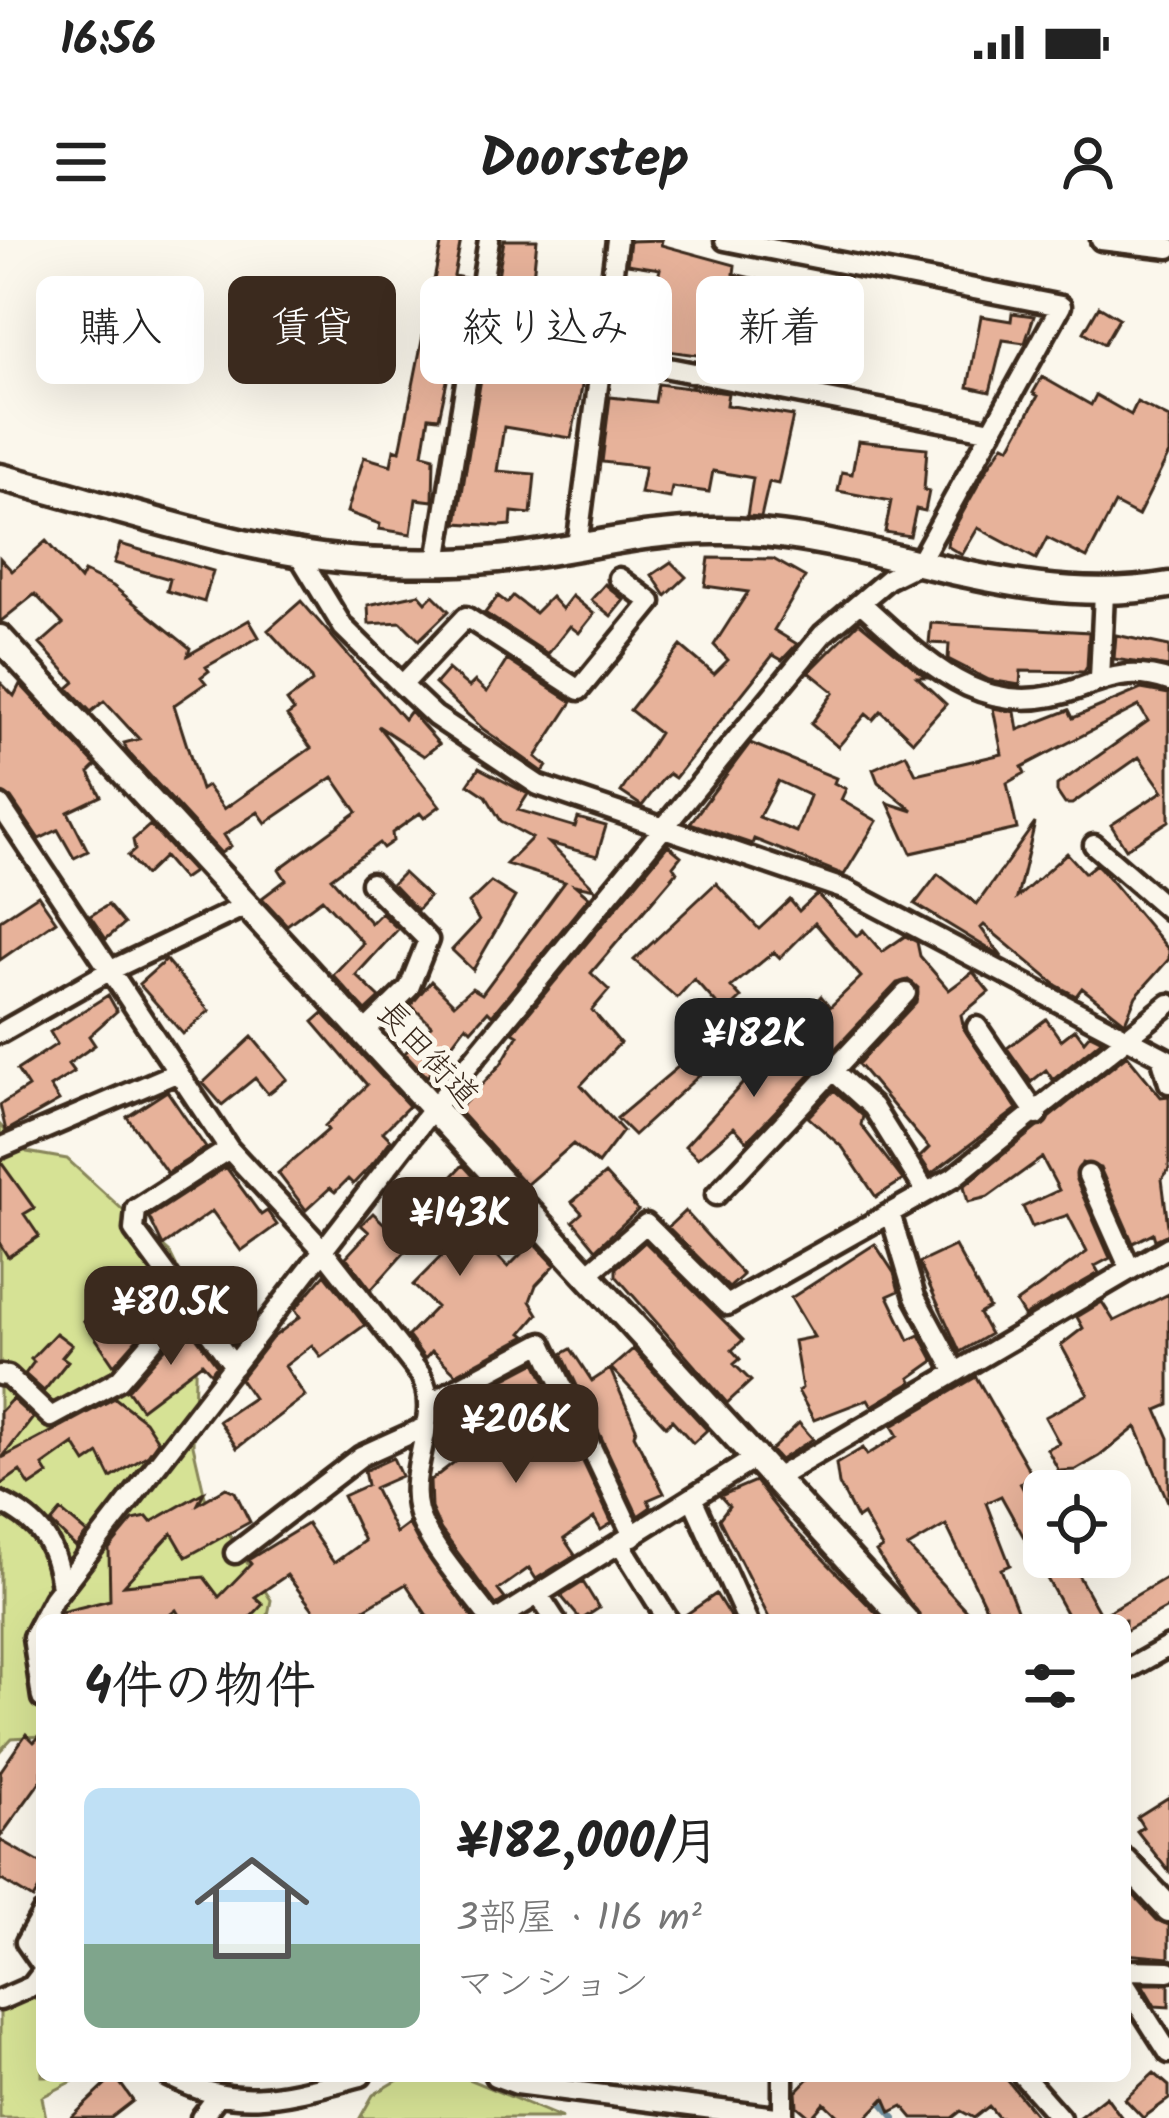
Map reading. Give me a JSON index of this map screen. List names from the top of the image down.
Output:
{
  "streets": {
    "main road": ["長田街道"]
  },
  "page": {
    "status": "16:56",
    "header": "Doorstep",
    "chip": [
      "購入",
      "賃貸",
      "絞り込み",
      "新着"
    ],
    "price": [
      "¥182K",
      "¥143K",
      "¥80.5K",
      "¥206K"
    ],
    "heading": "4件の物件",
    "list": [
      {
        "name": "¥182,000/月",
        "note": "3部屋 · 116 m² · マンション"
      }
    ]
  }
}
